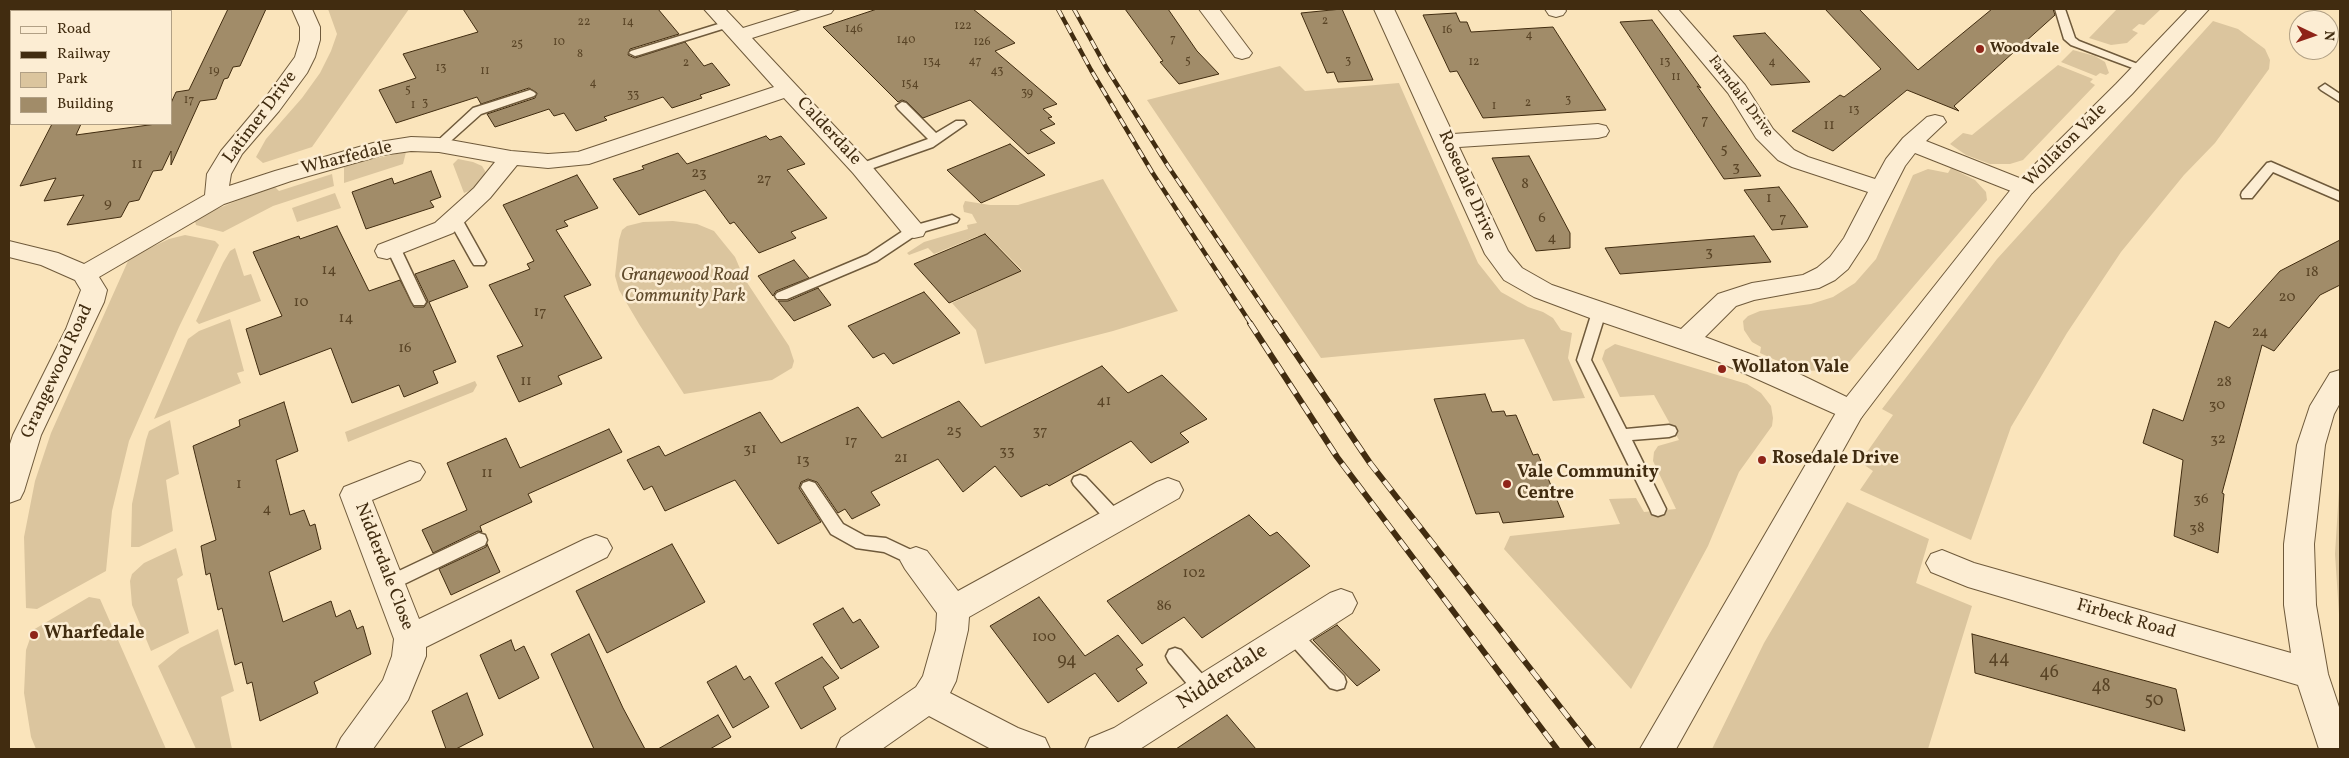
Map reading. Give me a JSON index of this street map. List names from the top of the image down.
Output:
{
  "streets": {
    "street": [
      "Farndale Drive",
      "Latimer Drive",
      "Calderdale",
      "Wollaton Vale",
      "Wharfedale",
      "Rosedale Drive",
      "Grangewood Road",
      "Nidderdale Close",
      "Firbeck Road",
      "Nidderdale"
    ]
  },
  "crossings": [
    ["Latimer Drive", "Wharfedale"],
    ["Calderdale", "Wharfedale"],
    ["Wollaton Vale", "Rosedale Drive"]
  ],
  "parks": ["Grangewood Road Community Park"],
  "places": [
    "Woodvale",
    "Wollaton Vale",
    "Rosedale Drive",
    "Vale Community Centre",
    "Wharfedale"
  ],
  "house_numbers": [
    "2",
    "22",
    "14",
    "122",
    "146",
    "16",
    "4",
    "7",
    "140",
    "10",
    "126",
    "25",
    "8",
    "47",
    "5",
    "3",
    "134",
    "12",
    "13",
    "4",
    "2",
    "13",
    "19",
    "11",
    "43",
    "11",
    "4",
    "154",
    "5",
    "39",
    "33",
    "17",
    "3",
    "3",
    "2",
    "1",
    "1",
    "13",
    "7",
    "11",
    "5",
    "11",
    "3",
    "23",
    "27",
    "8",
    "1",
    "9",
    "6",
    "7",
    "4",
    "3",
    "14",
    "18",
    "20",
    "10",
    "17",
    "14",
    "24",
    "16",
    "11",
    "28",
    "41",
    "30",
    "25",
    "37",
    "32",
    "17",
    "31",
    "33",
    "21",
    "13",
    "11",
    "1",
    "36",
    "4",
    "38",
    "102",
    "86",
    "100",
    "44",
    "94",
    "46",
    "48",
    "50"
  ],
  "legend": [
    "Road",
    "Railway",
    "Park",
    "Building"
  ],
  "north": "right"
}
